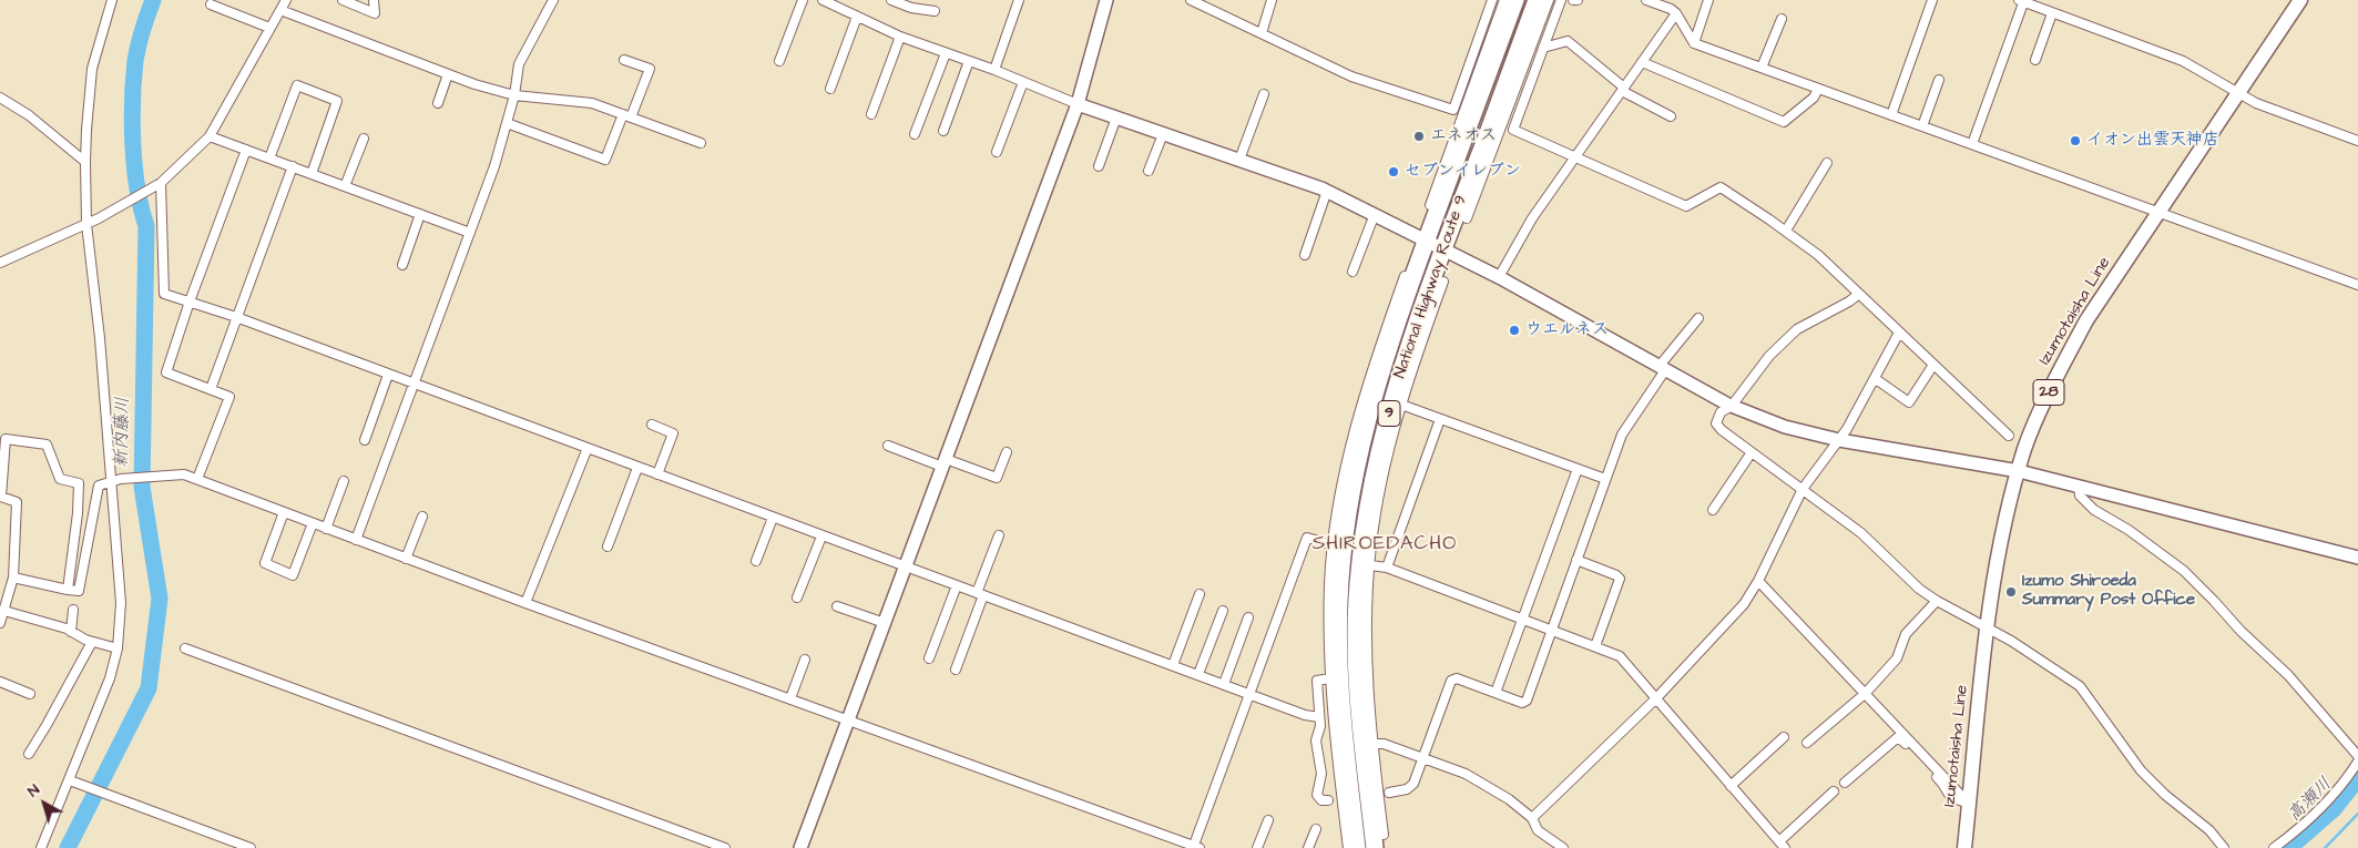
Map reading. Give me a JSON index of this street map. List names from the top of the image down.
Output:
{
  "streets": {
    "highway": ["National Highway Route 9", "9"],
    "main road": ["Izumotaisha Line", "28"]
  },
  "districts": ["SHIROEDACHO"],
  "water": ["新内藤川", "高瀬川"],
  "places": [
    "エネオス",
    "イオン出雲天神店",
    "セブンイレブン",
    "ウエルネス",
    "Izumo Shiroeda Summary Post Office"
  ],
  "north": "top left"
}
